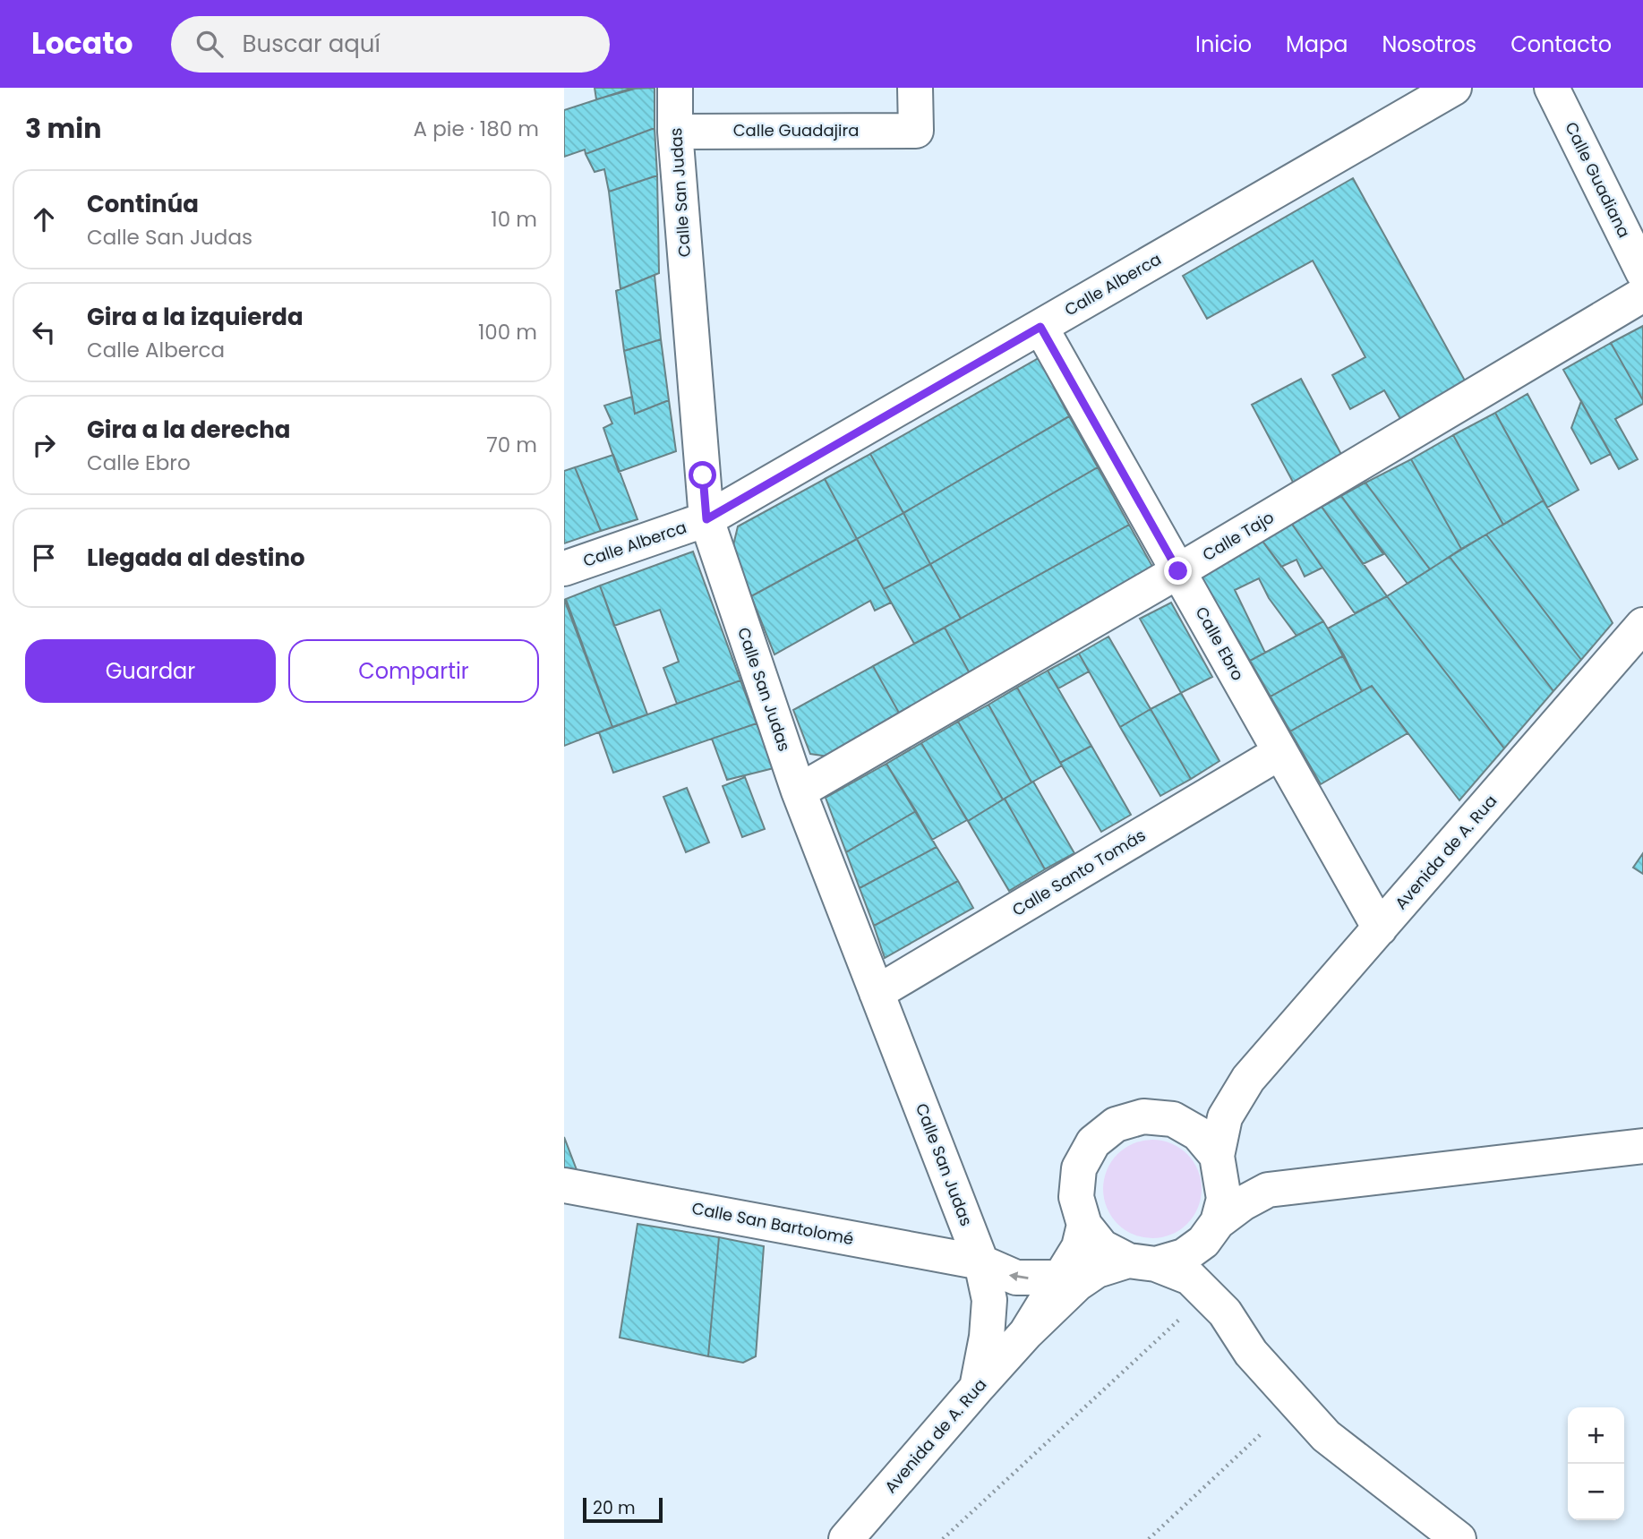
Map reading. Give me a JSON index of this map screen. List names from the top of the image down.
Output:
{
  "streets": {
    "street": [
      "Calle Guadajira",
      "Calle Guadiana",
      "Calle San Judas",
      "Calle Alberca",
      "Calle Tajo",
      "Calle Ebro",
      "Avenida de A. Rua",
      "Calle Santo Tomás",
      "Calle San Bartolomé"
    ]
  },
  "crossings": [
    ["Calle Guadajira", "Calle San Judas"],
    ["Calle San Judas", "Calle Alberca"],
    ["Calle San Judas", "Calle Tajo"],
    ["Calle San Judas", "Avenida de A. Rua"],
    ["Calle San Judas", "Calle Santo Tomás"],
    ["Calle San Judas", "Calle San Bartolomé"],
    ["Calle Alberca", "Calle Ebro"],
    ["Calle Tajo", "Calle Ebro"],
    ["Calle Ebro", "Avenida de A. Rua"],
    ["Calle Ebro", "Calle Santo Tomás"]
  ],
  "scale_bar": "20 m",
  "page": {
    "header": "Locato",
    "search": "Buscar aquí",
    "nav": [
      "Inicio",
      "Mapa",
      "Nosotros",
      "Contacto"
    ],
    "heading": ["3 min", "A pie · 180 m"],
    "list": [
      ["Continúa", "Calle San Judas", "10 m"],
      ["Gira a la izquierda", "Calle Alberca", "100 m"],
      ["Gira a la derecha", "Calle Ebro", "70 m"],
      "Llegada al destino"
    ],
    "buttons": ["Guardar", "Compartir"],
    "map_buttons": ["+", "−"],
    "scale": "20 m"
  }
}
